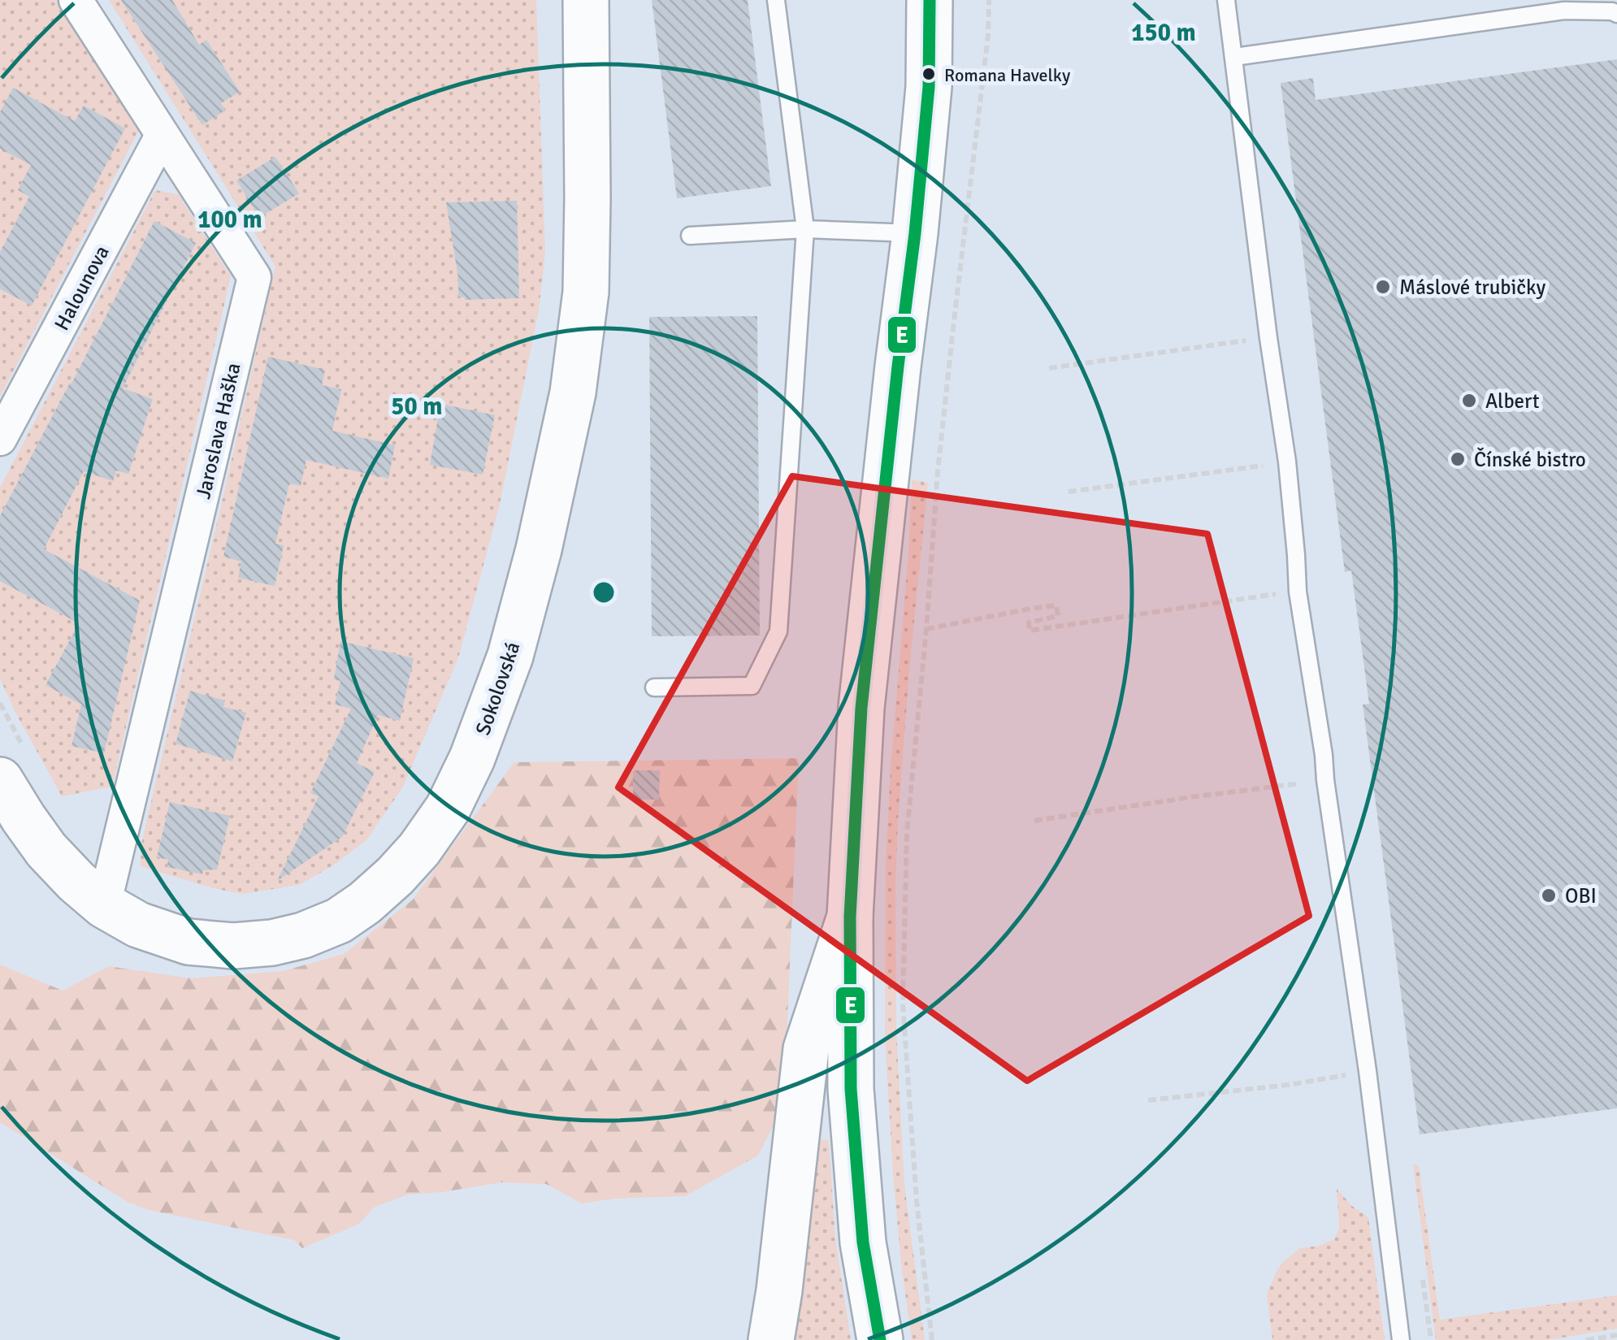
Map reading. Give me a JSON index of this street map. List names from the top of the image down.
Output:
{
  "streets": {
    "main road": ["Sokolovská"],
    "street": ["Halounova", "Jaroslava Haška"]
  },
  "crossings": [
    ["Halounova", "Jaroslava Haška"],
    ["Jaroslava Haška", "Sokolovská"]
  ],
  "places": [
    "Romana Havelky",
    "Máslové trubičky",
    "Albert",
    "Čínské bistro",
    "OBI"
  ],
  "lines": ["transit line E"],
  "rings": ["150 m", "100 m", "50 m"]
}
